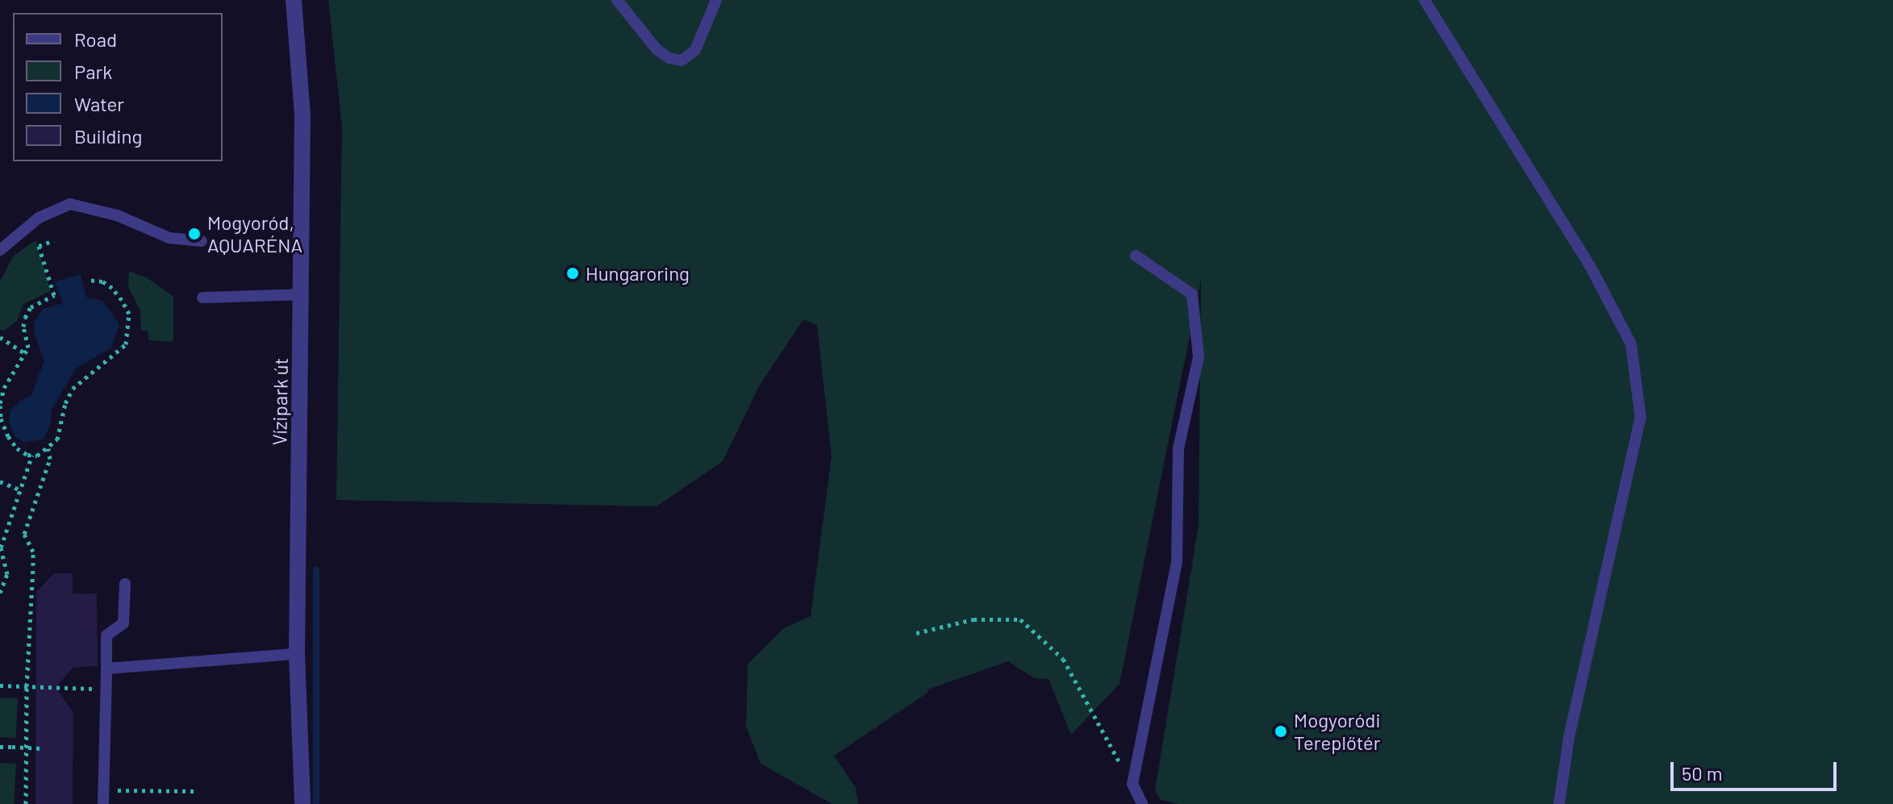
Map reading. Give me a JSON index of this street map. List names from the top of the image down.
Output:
{
  "streets": {
    "street": ["Vízipark út"]
  },
  "places": ["Mogyoród, AQUARÉNA", "Hungaroring", "Mogyoródi Tereplőtér"],
  "legend": [
    "Road",
    "Park",
    "Water",
    "Building"
  ],
  "scale_bar": "50 m"
}
